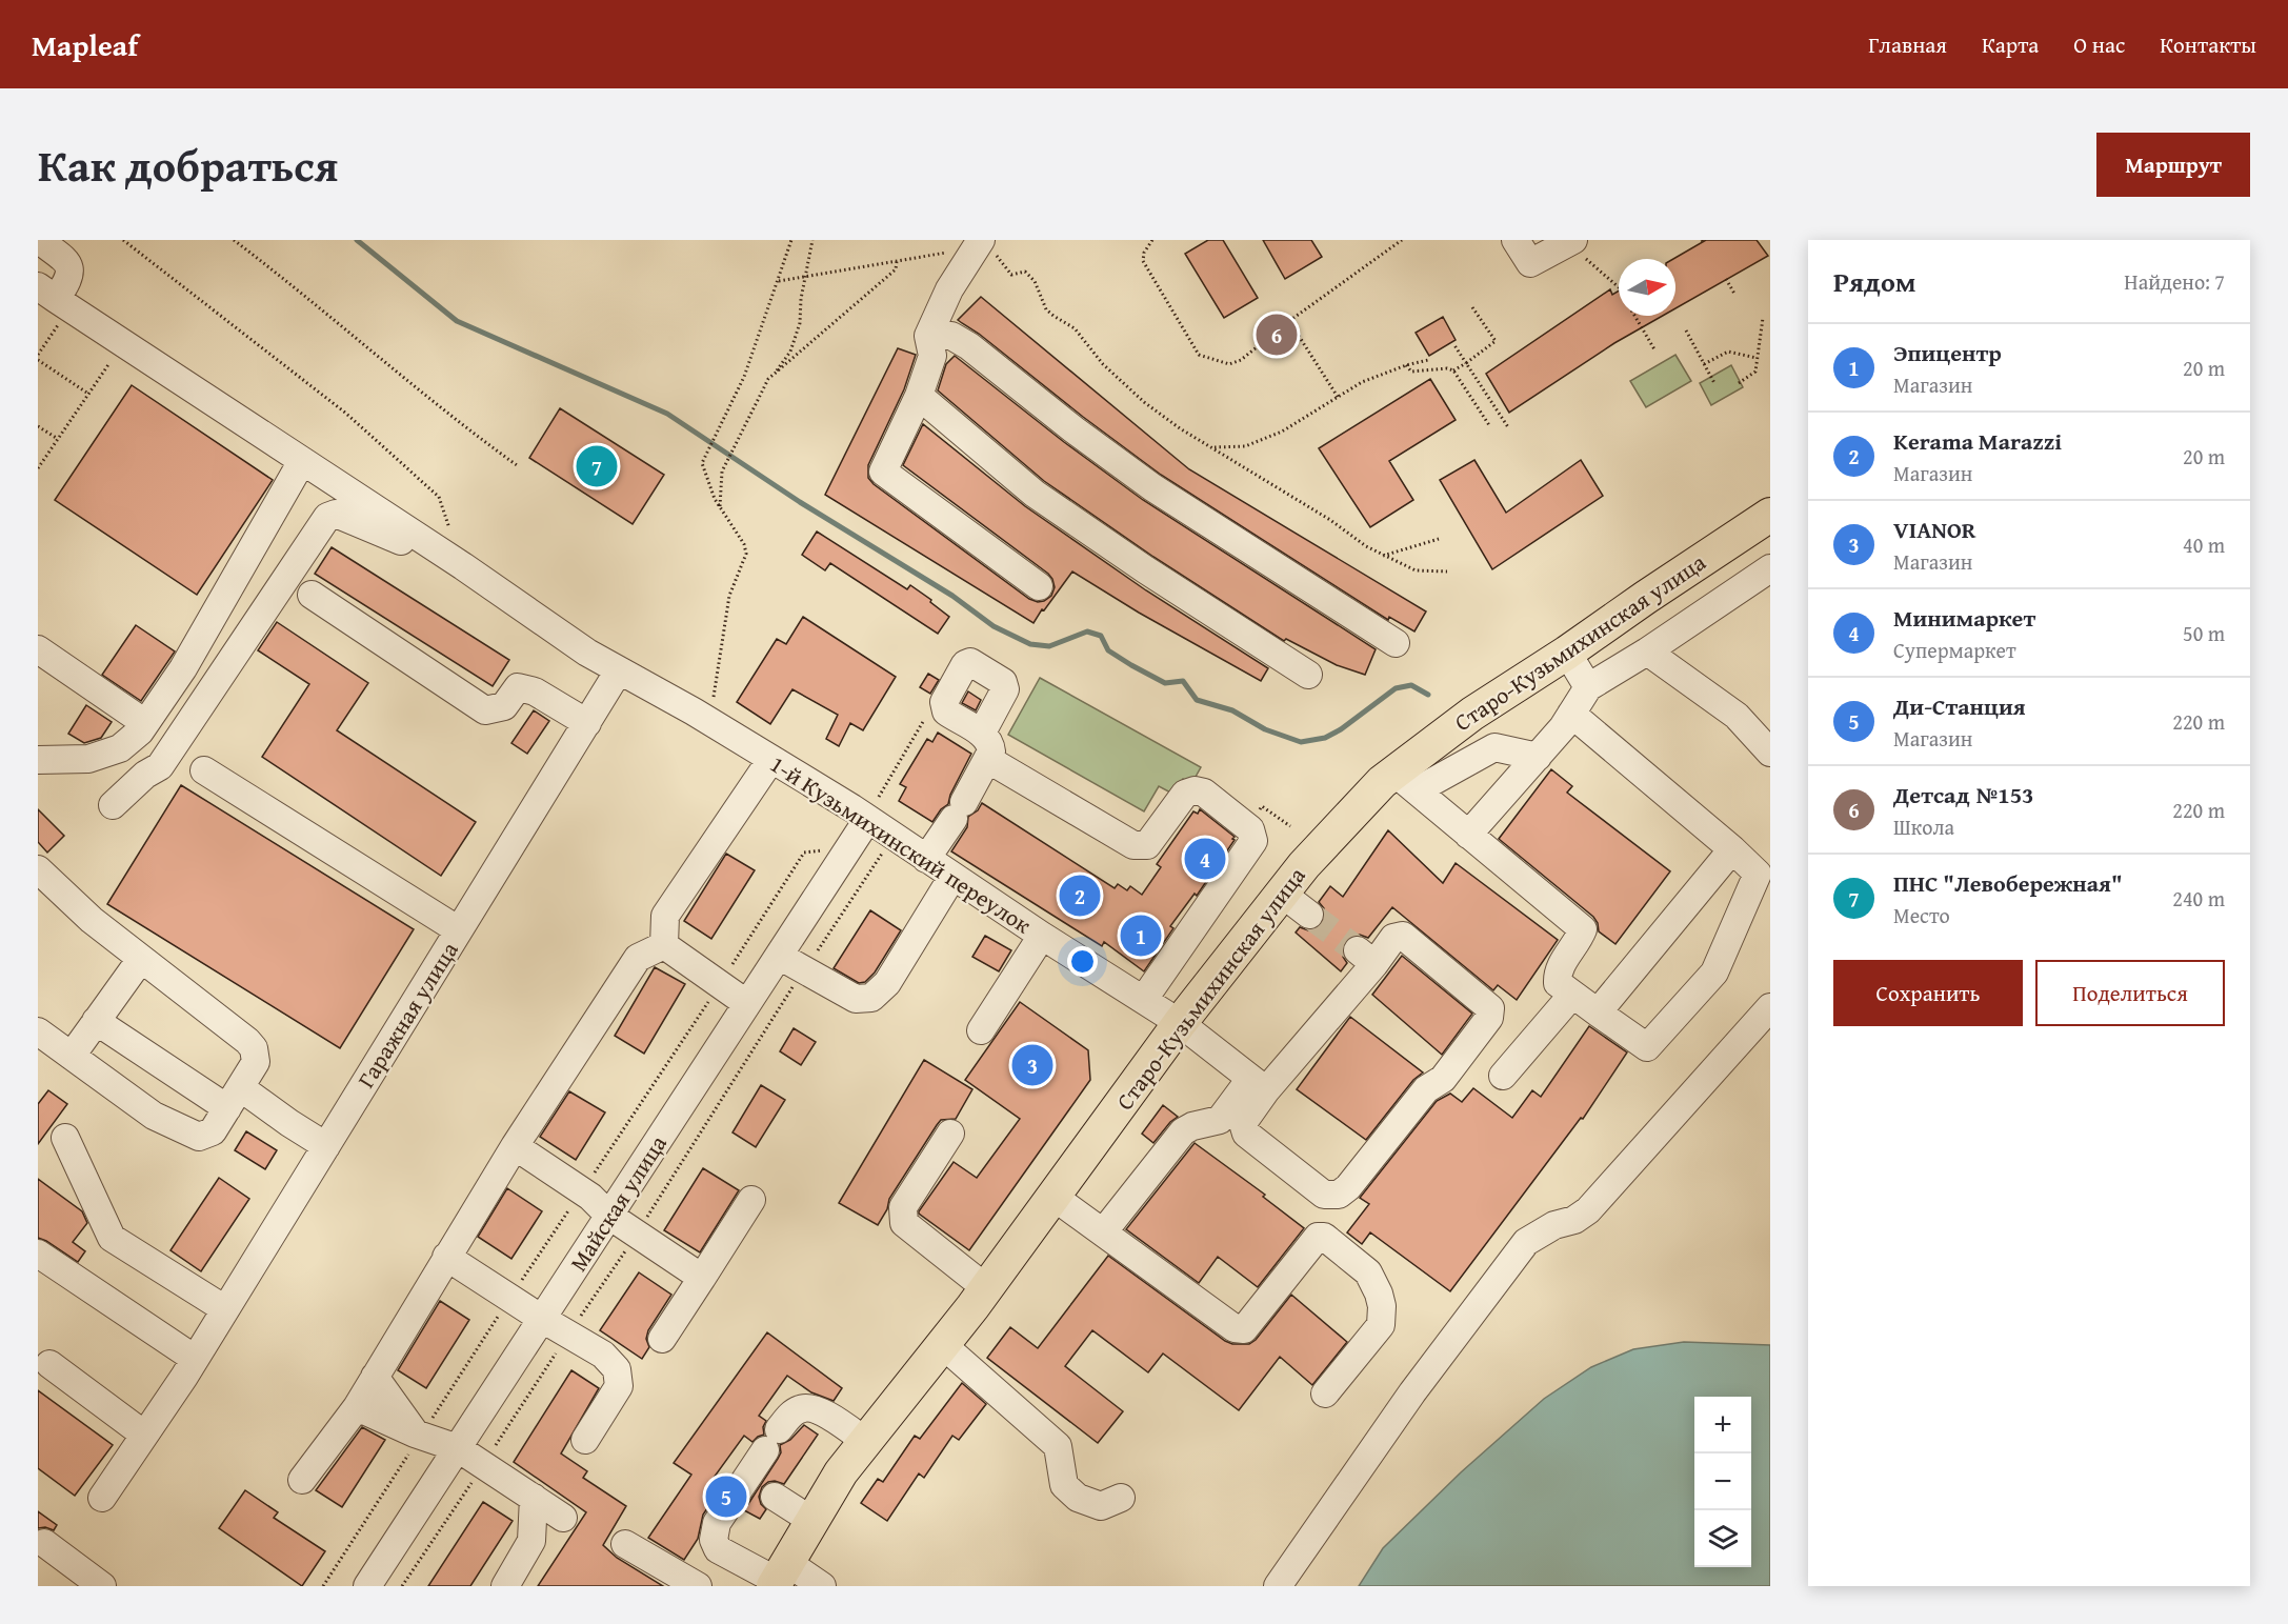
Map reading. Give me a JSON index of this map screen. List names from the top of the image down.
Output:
{
  "streets": {
    "main road": ["Старо-Кузьмихинская улица"],
    "street": ["1-й Кузьмихинский переулок", "Гаражная улица", "Майская улица"]
  },
  "crossings": [
    ["Старо-Кузьмихинская улица", "1-й Кузьмихинский переулок"],
    ["1-й Кузьмихинский переулок", "Гаражная улица"],
    ["1-й Кузьмихинский переулок", "Майская улица"]
  ],
  "north": "right",
  "page": {
    "header": "Mapleaf",
    "nav": [
      "Главная",
      "Карта",
      "О нас",
      "Контакты"
    ],
    "title": "Как добраться",
    "buttons": [
      "Маршрут",
      ["Сохранить", "Поделиться"]
    ],
    "heading": ["Рядом", "Найдено: 7"],
    "pins": [
      "6",
      "7",
      "4",
      "2",
      "1",
      "3",
      "5"
    ],
    "list": [
      {
        "mark": "1",
        "name": "Эпицентр",
        "note": "Магазин",
        "value": "20 m"
      },
      {
        "mark": "2",
        "name": "Kerama Marazzi",
        "note": "Магазин",
        "value": "20 m"
      },
      {
        "mark": "3",
        "name": "VIANOR",
        "note": "Магазин",
        "value": "40 m"
      },
      {
        "mark": "4",
        "name": "Минимаркет",
        "note": "Супермаркет",
        "value": "50 m"
      },
      {
        "mark": "5",
        "name": "Ди-Станция",
        "note": "Магазин",
        "value": "220 m"
      },
      {
        "mark": "6",
        "name": "Детсад №153",
        "note": "Школа",
        "value": "220 m"
      },
      {
        "mark": "7",
        "name": "ПНС \"Левобережная\"",
        "note": "Место",
        "value": "240 m"
      }
    ],
    "map_buttons": ["+", "−"]
  }
}
